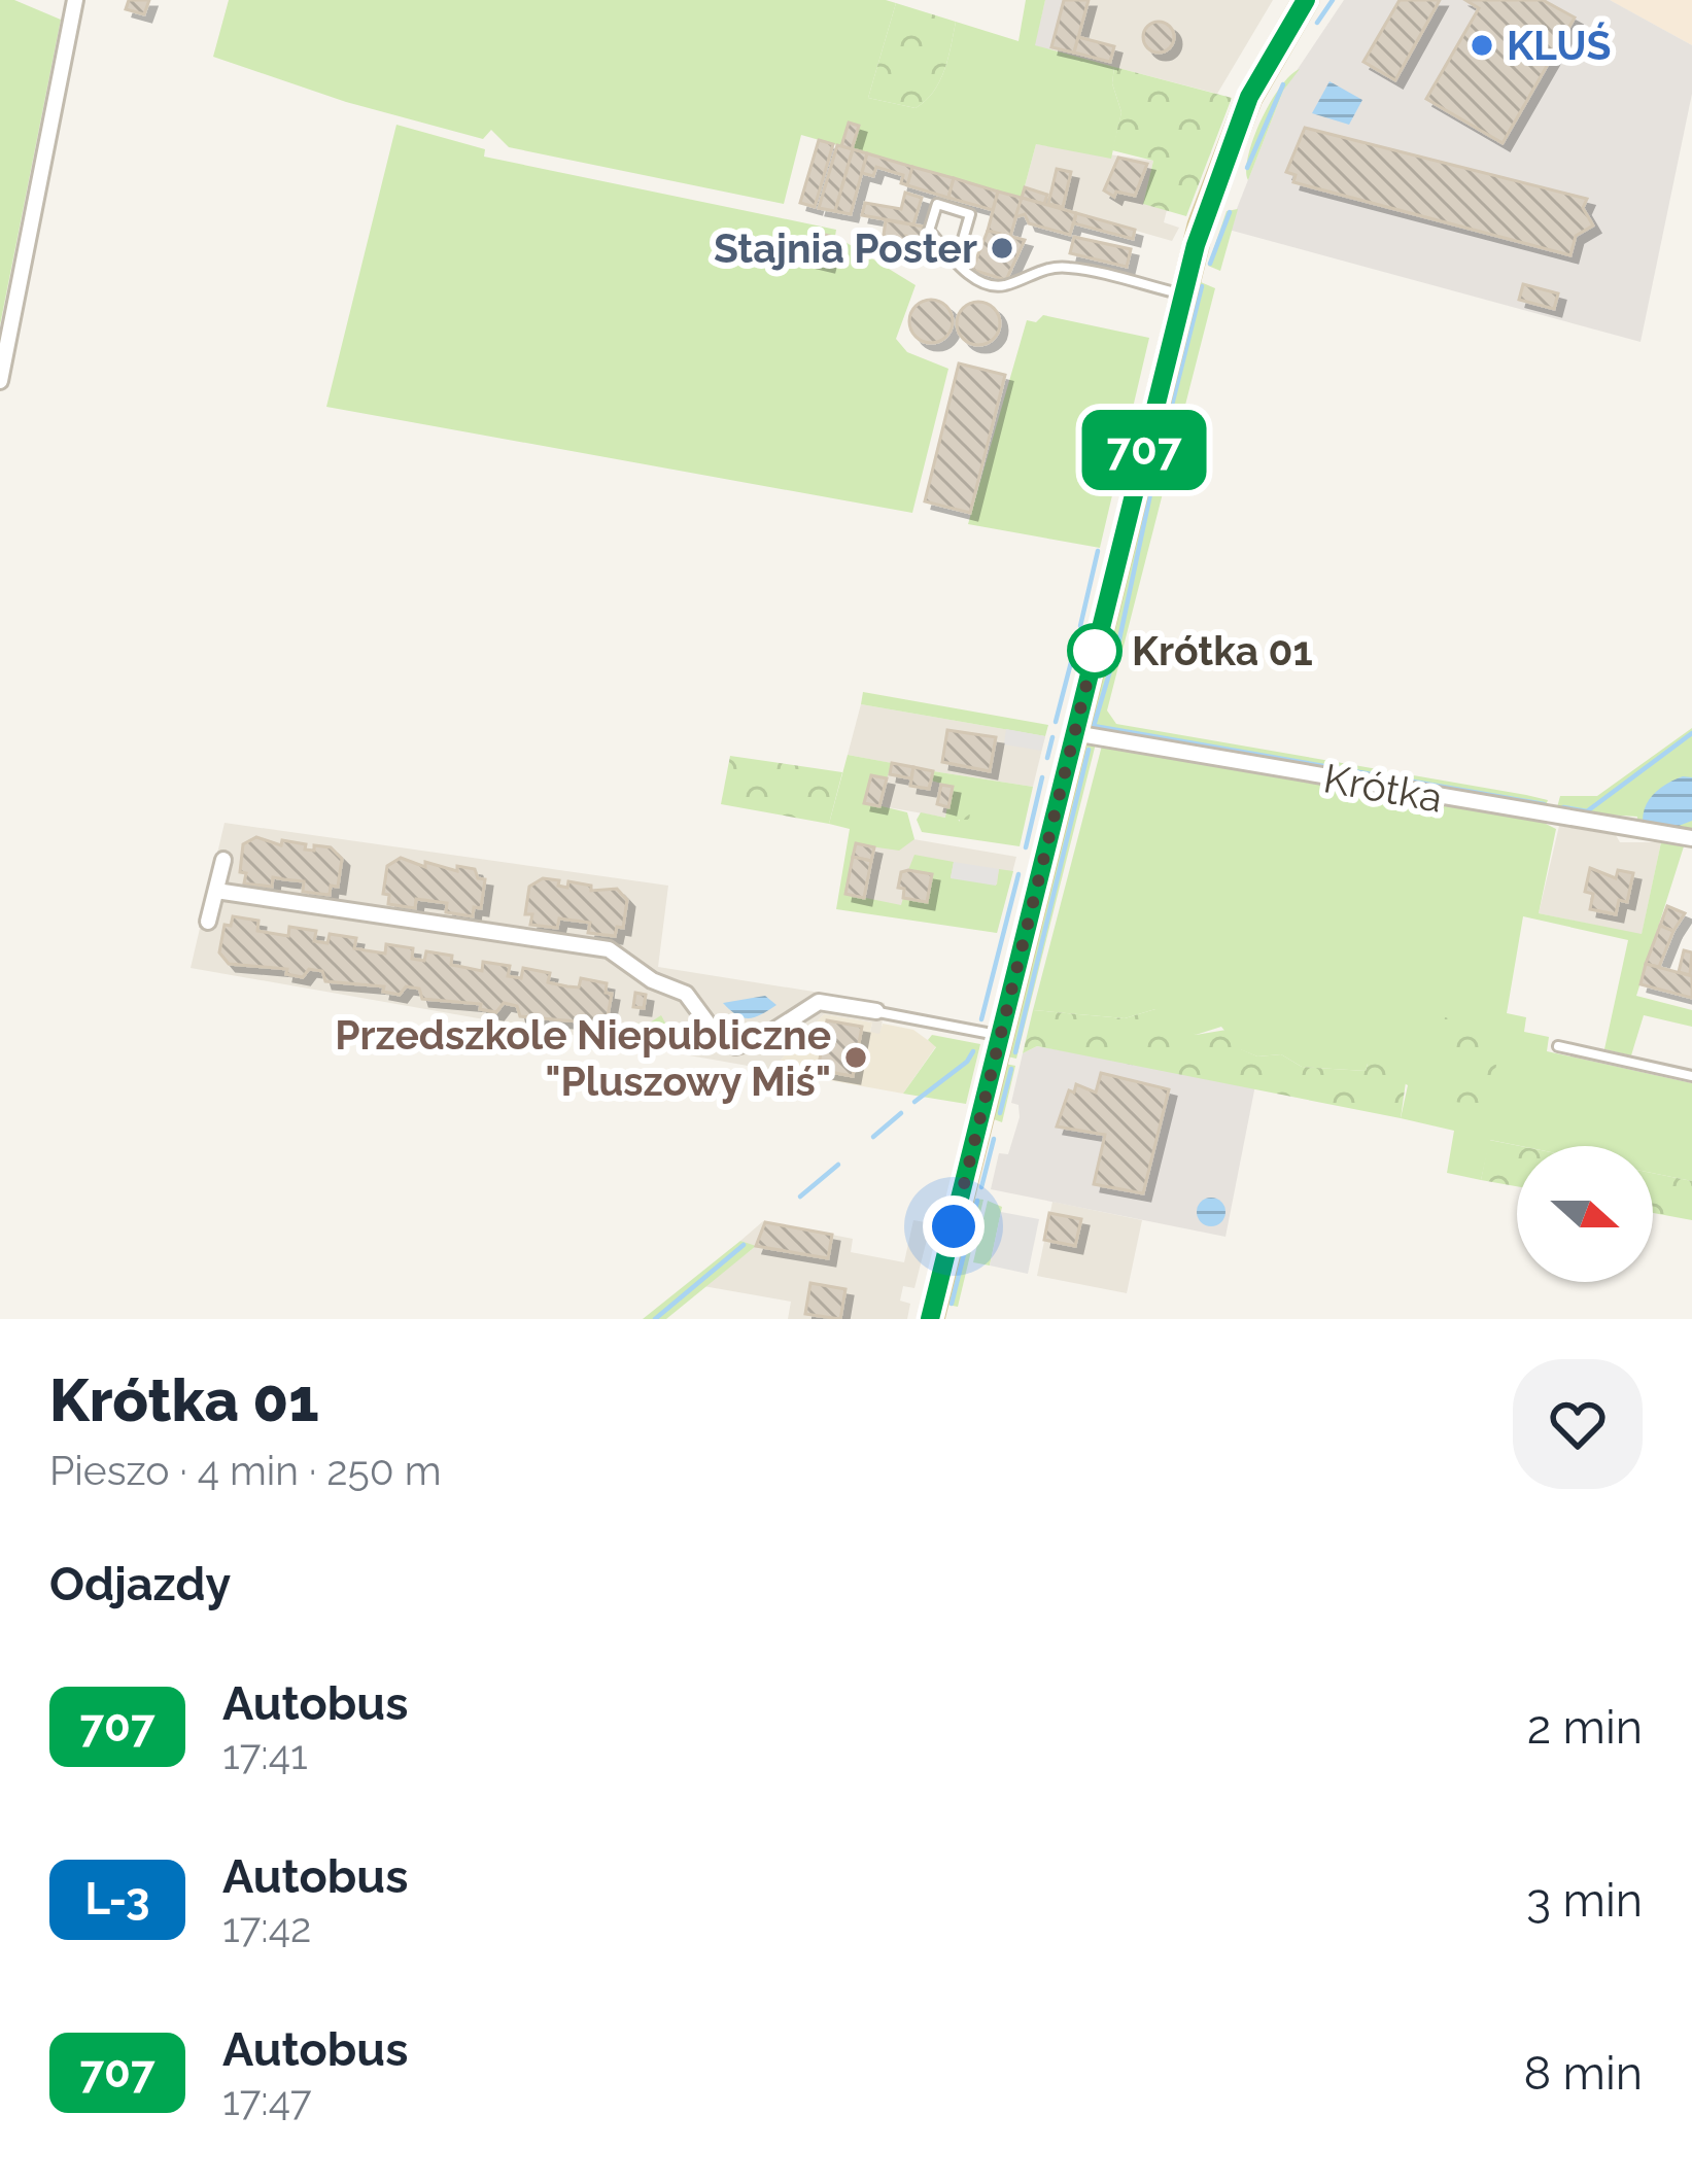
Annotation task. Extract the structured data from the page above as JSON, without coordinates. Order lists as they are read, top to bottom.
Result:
{
  "streets": {
    "street": ["Krótka"]
  },
  "places": [
    "KLUŚ",
    "Stajnia Poster",
    "Krótka 01",
    "Przedszkole Niepubliczne \"Pluszowy Miś\""
  ],
  "lines": ["bus line 707"],
  "north": "right",
  "page": {
    "on_map": "707",
    "heading": [
      ["Krótka 01", "Pieszo · 4 min · 250 m"],
      "Odjazdy"
    ],
    "list": [
      {
        "mark": "707",
        "name": "Autobus",
        "note": "17:41",
        "value": "2 min"
      },
      {
        "mark": "L-3",
        "name": "Autobus",
        "note": "17:42",
        "value": "3 min"
      },
      {
        "mark": "707",
        "name": "Autobus",
        "note": "17:47",
        "value": "8 min"
      }
    ]
  }
}
